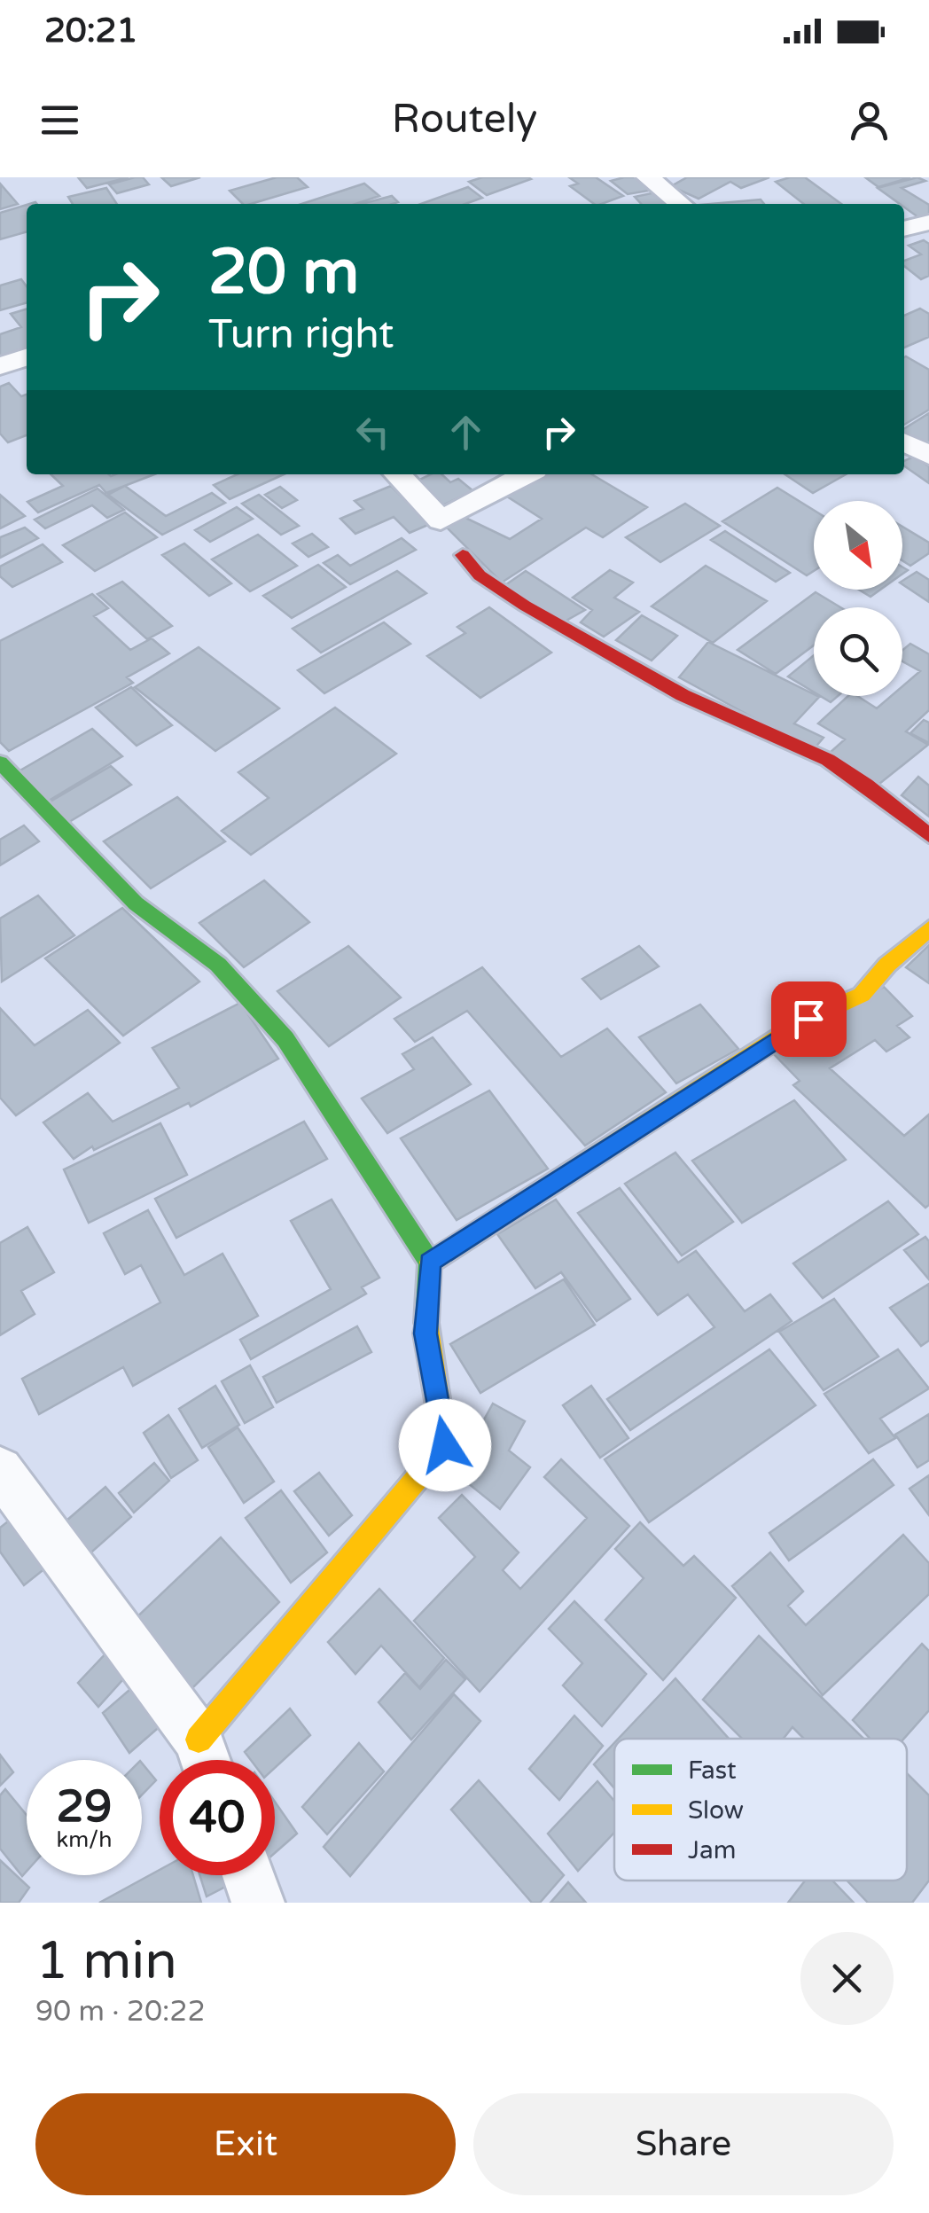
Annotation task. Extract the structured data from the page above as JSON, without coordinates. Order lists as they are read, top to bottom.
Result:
{
  "legend": ["Fast", "Slow", "Jam"],
  "north": "bottom right",
  "page": {
    "status": "20:21",
    "header": "Routely",
    "turn": ["20 m", "Turn right"],
    "speed": "29 km/h",
    "limit": "40",
    "heading": ["1 min", "90 m · 20:22"],
    "buttons": ["Exit", "Share"]
  }
}
